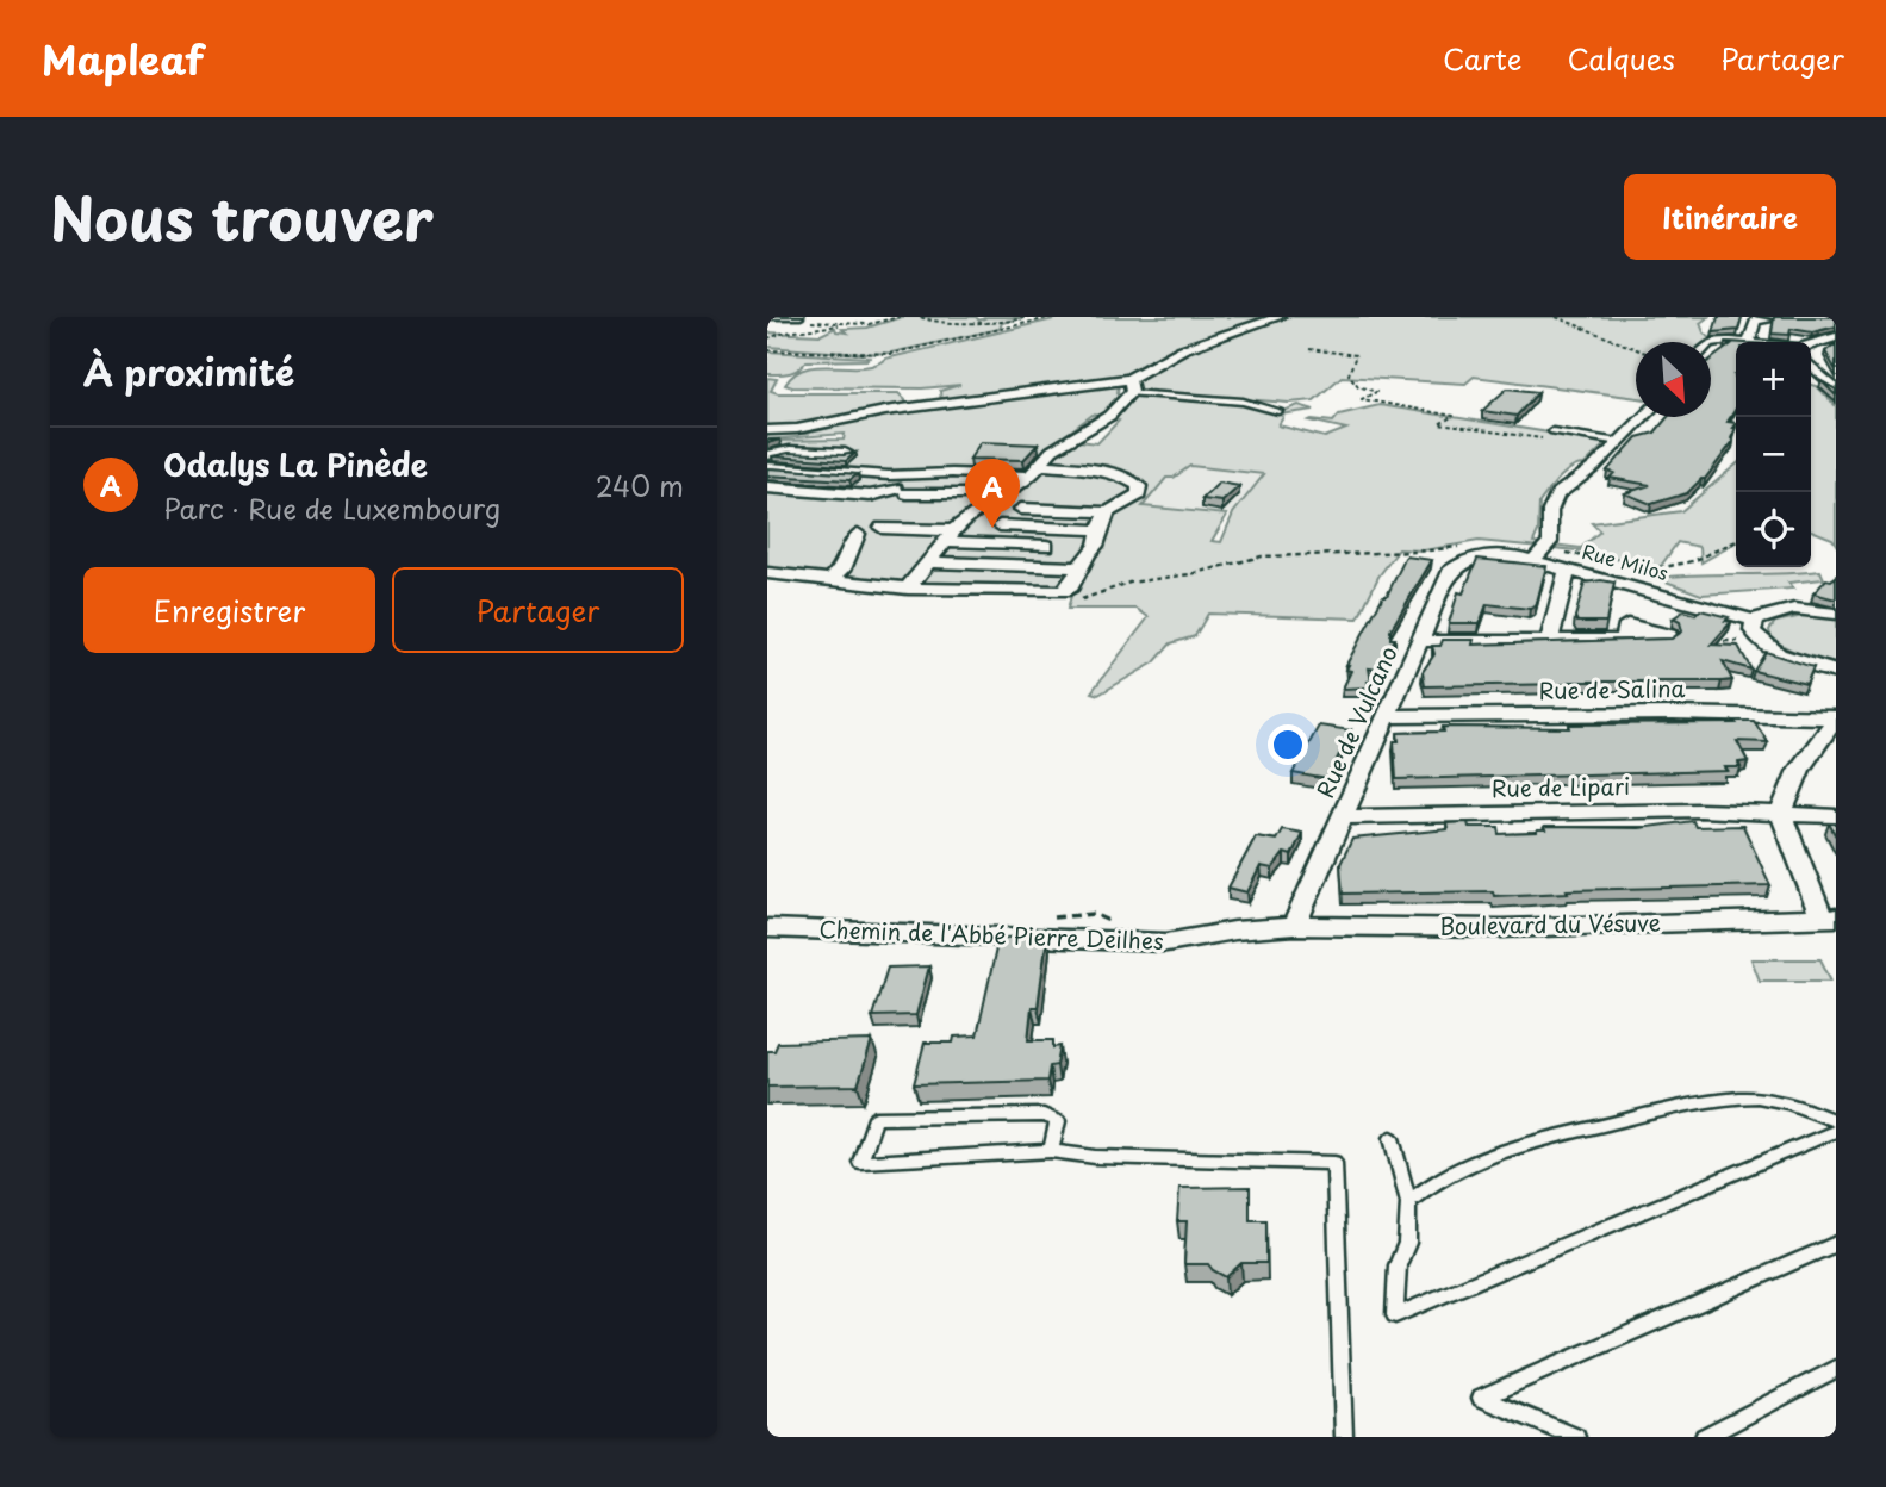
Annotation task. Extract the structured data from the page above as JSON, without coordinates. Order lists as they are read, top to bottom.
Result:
{
  "streets": {
    "street": [
      "Rue Milos",
      "Rue de Salina",
      "Rue de Vulcano",
      "Rue de Lipari",
      "Boulevard du Vésuve",
      "Chemin de l'Abbé Pierre Deilhes"
    ]
  },
  "crossings": [
    ["Rue Milos", "Rue de Vulcano"],
    ["Rue de Salina", "Rue de Vulcano"],
    ["Rue de Vulcano", "Rue de Lipari"],
    ["Rue de Vulcano", "Boulevard du Vésuve"],
    ["Boulevard du Vésuve", "Chemin de l'Abbé Pierre Deilhes"]
  ],
  "north": "bottom right",
  "page": {
    "header": "Mapleaf",
    "nav": ["Carte", "Calques", "Partager"],
    "title": "Nous trouver",
    "buttons": [
      "Itinéraire",
      ["Enregistrer", "Partager"]
    ],
    "heading": "À proximité",
    "map_buttons": ["+", "−"],
    "list": [
      {
        "mark": "A",
        "name": "Odalys La Pinède",
        "note": "Parc · Rue de Luxembourg",
        "value": "240 m"
      }
    ],
    "pins": "A"
  }
}
